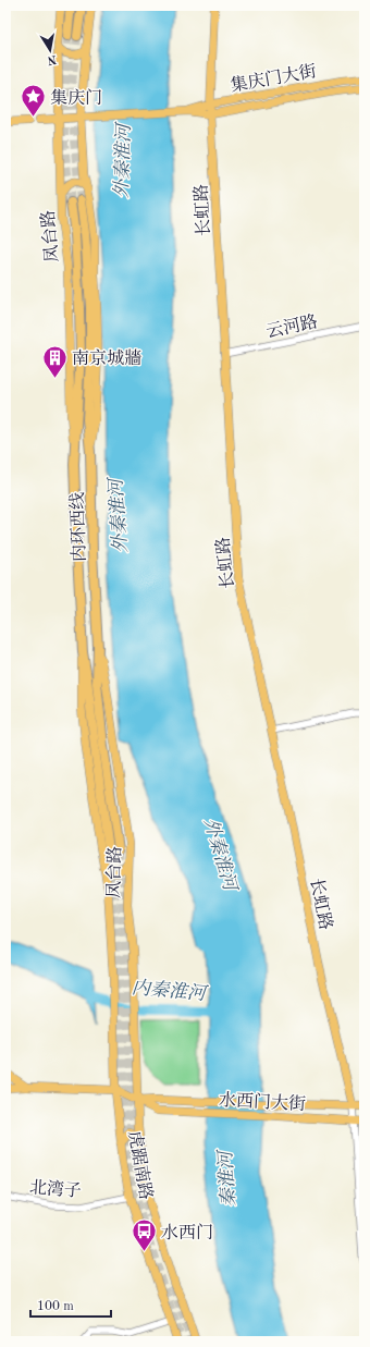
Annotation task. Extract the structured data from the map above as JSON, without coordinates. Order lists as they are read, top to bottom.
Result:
{
  "streets": {
    "highway": ["内环西线"],
    "main road": [
      "集庆门大街",
      "长虹路",
      "凤台路",
      "水西门大街",
      "虎踞南路"
    ],
    "street": ["云河路", "北湾子"]
  },
  "crossings": [
    ["集庆门大街", "长虹路"],
    ["集庆门大街", "凤台路"],
    ["长虹路", "云河路"],
    ["长虹路", "水西门大街"],
    ["凤台路", "内环西线"],
    ["凤台路", "水西门大街"],
    ["凤台路", "虎踞南路"],
    ["水西门大街", "虎踞南路"],
    ["虎踞南路", "北湾子"]
  ],
  "water": ["外秦淮河", "内秦淮河", "秦淮河"],
  "places": {
    "place": ["集庆门"],
    "building": ["南京城牆"],
    "bus stop": ["水西门"]
  },
  "scale_bar": "100 m",
  "north": "bottom"
}
